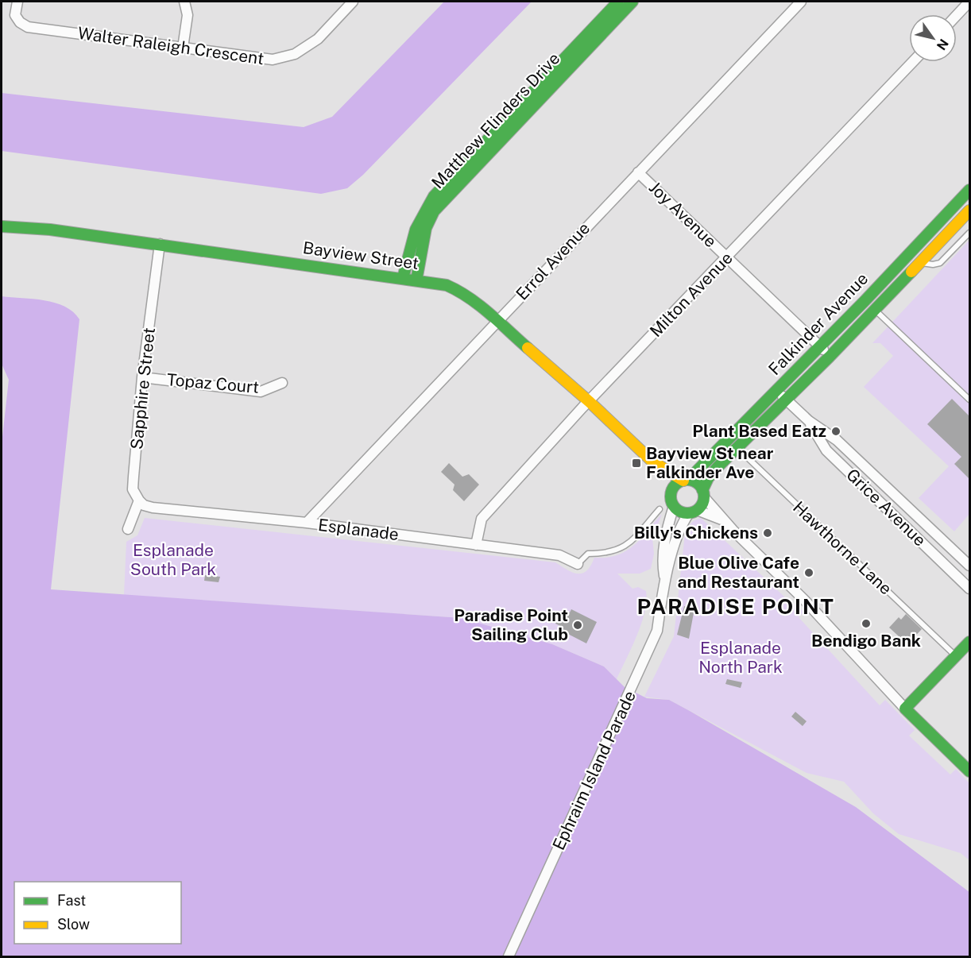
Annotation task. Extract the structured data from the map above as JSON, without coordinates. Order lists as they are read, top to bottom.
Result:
{
  "streets": {
    "street": [
      "Walter Raleigh Crescent",
      "Matthew Flinders Drive",
      "Joy Avenue",
      "Bayview Street",
      "Errol Avenue",
      "Milton Avenue",
      "Falkinder Avenue",
      "Topaz Court",
      "Sapphire Street",
      "Grice Avenue",
      "Esplanade",
      "Ephraim Island Parade"
    ],
    "lane": ["Hawthorne Lane"]
  },
  "crossings": [
    ["Matthew Flinders Drive", "Bayview Street"],
    ["Joy Avenue", "Errol Avenue"],
    ["Joy Avenue", "Milton Avenue"],
    ["Joy Avenue", "Falkinder Avenue"],
    ["Bayview Street", "Errol Avenue"],
    ["Bayview Street", "Milton Avenue"],
    ["Bayview Street", "Falkinder Avenue"],
    ["Bayview Street", "Sapphire Street"],
    ["Bayview Street", "Ephraim Island Parade"],
    ["Errol Avenue", "Esplanade"],
    ["Milton Avenue", "Esplanade"],
    ["Falkinder Avenue", "Grice Avenue"],
    ["Falkinder Avenue", "Hawthorne Lane"],
    ["Falkinder Avenue", "Ephraim Island Parade"],
    ["Topaz Court", "Sapphire Street"],
    ["Sapphire Street", "Esplanade"]
  ],
  "districts": ["PARADISE POINT"],
  "parks": ["Esplanade South Park", "Esplanade North Park"],
  "places": {
    "other": [
      "Plant Based Eatz",
      "Billy's Chickens",
      "Blue Olive Cafe and Restaurant",
      "Bendigo Bank",
      "Paradise Point Sailing Club"
    ],
    "transit": ["Bayview St near Falkinder Ave"]
  },
  "legend": ["Fast", "Slow"],
  "north": "bottom right"
}
